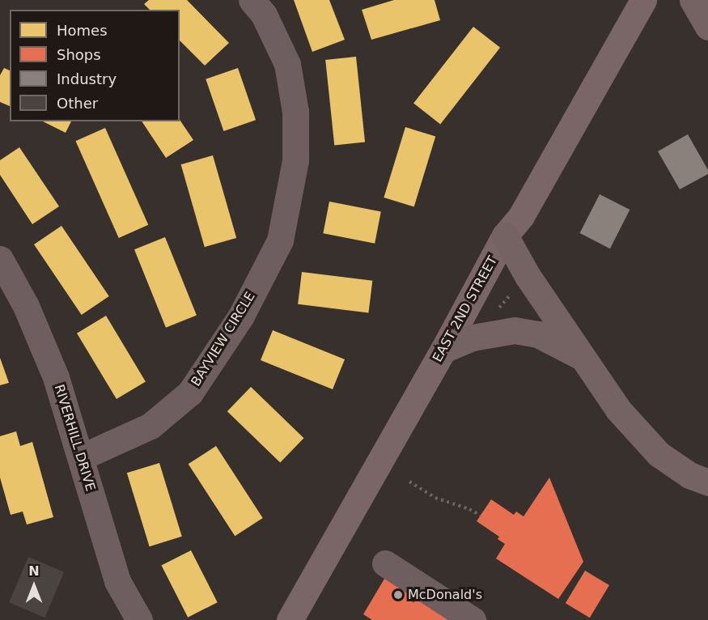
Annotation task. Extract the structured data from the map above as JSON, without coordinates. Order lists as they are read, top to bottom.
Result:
{
  "streets": {
    "main road": ["EAST 2ND STREET"],
    "street": ["BAYVIEW CIRCLE", "RIVERHILL DRIVE"]
  },
  "crossings": [
    ["BAYVIEW CIRCLE", "RIVERHILL DRIVE"]
  ],
  "places": ["McDonald's"],
  "legend": [
    "Homes",
    "Shops",
    "Industry",
    "Other"
  ],
  "north": "top"
}
